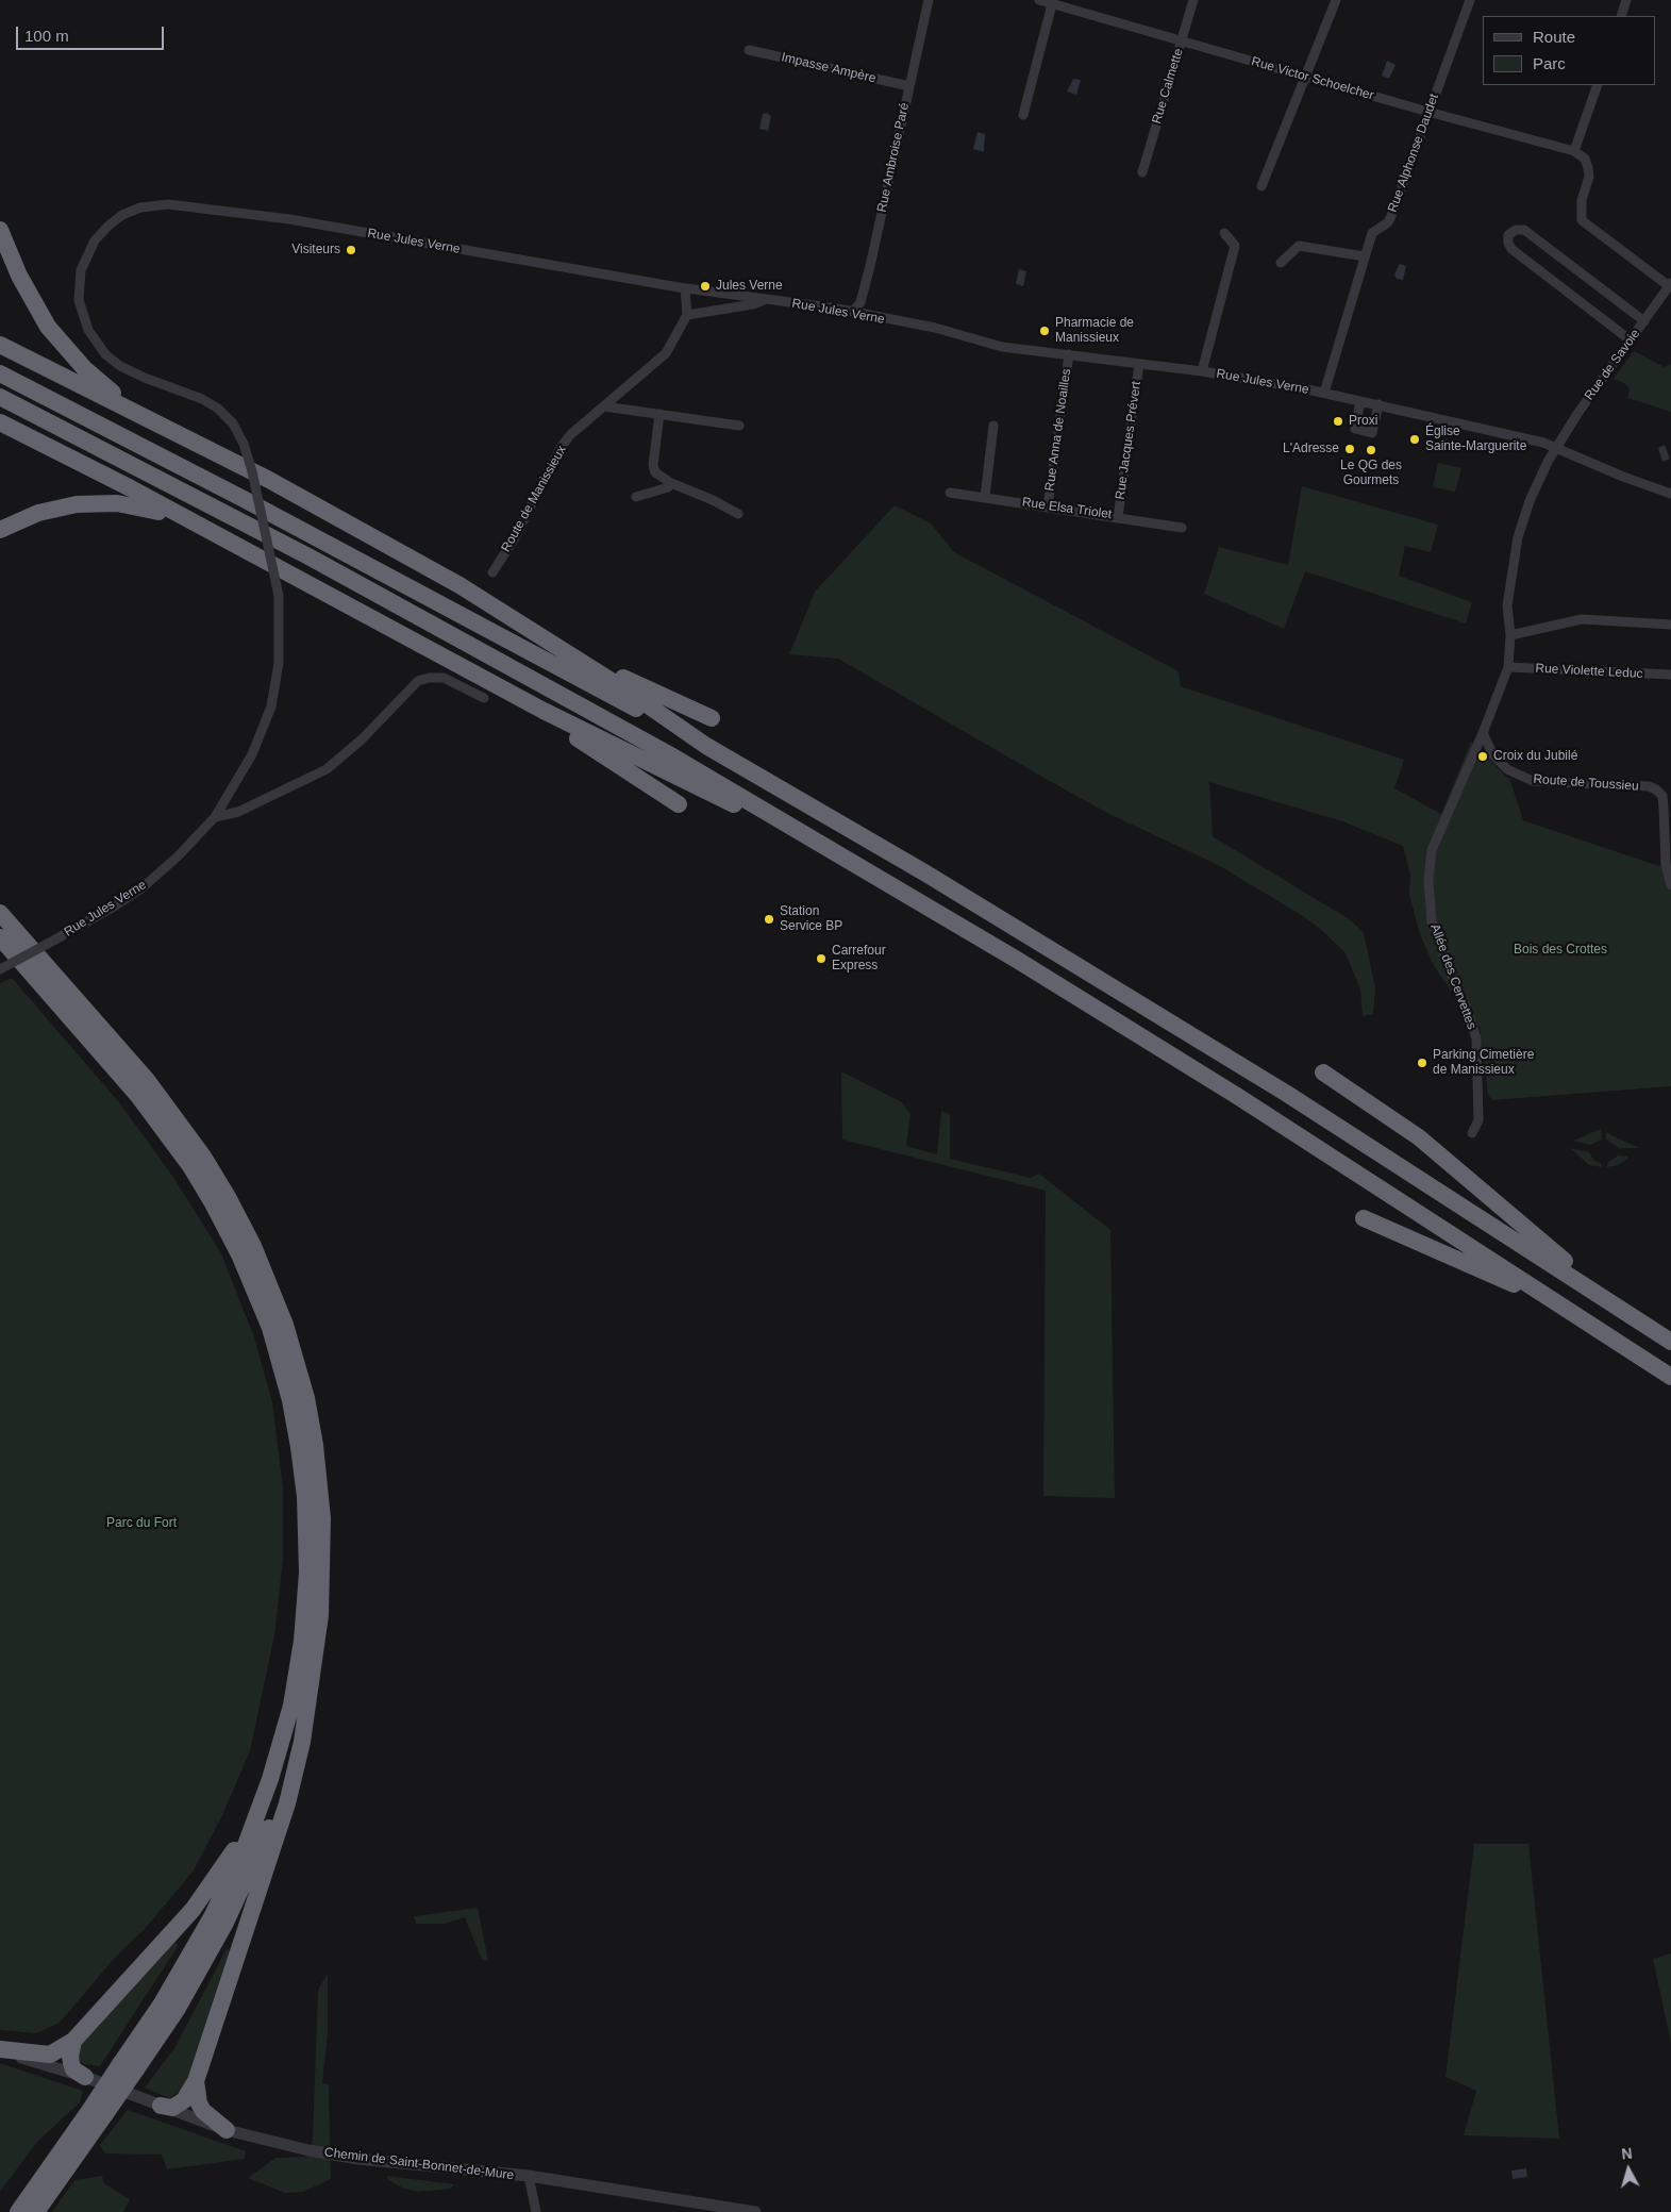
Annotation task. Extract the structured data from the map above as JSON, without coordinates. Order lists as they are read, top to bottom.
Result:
{
  "streets": {
    "street": [
      "Impasse Ampère",
      "Rue Victor Schoelcher",
      "Rue Calmette",
      "Rue Alphonse Daudet",
      "Rue Ambroise Paré",
      "Rue Jules Verne",
      "Rue de Savoie",
      "Rue Anna de Noailles",
      "Rue Jacques Prévert",
      "Route de Manissieux",
      "Rue Elsa Triolet",
      "Rue Violette Leduc",
      "Route de Toussieu",
      "Allée des Cervettes",
      "Chemin de Saint-Bonnet-de-Mure"
    ]
  },
  "crossings": [
    ["Impasse Ampère", "Rue Ambroise Paré"],
    ["Rue Victor Schoelcher", "Rue Calmette"],
    ["Rue Victor Schoelcher", "Rue Alphonse Daudet"],
    ["Rue Alphonse Daudet", "Rue Jules Verne"],
    ["Rue Ambroise Paré", "Rue Jules Verne"],
    ["Rue Jules Verne", "Rue de Savoie"],
    ["Rue Jules Verne", "Rue Anna de Noailles"],
    ["Rue Jules Verne", "Rue Jacques Prévert"],
    ["Rue Anna de Noailles", "Rue Elsa Triolet"],
    ["Rue Jacques Prévert", "Rue Elsa Triolet"],
    ["Route de Toussieu", "Allée des Cervettes"]
  ],
  "parks": ["Bois des Crottes", "Parc du Fort"],
  "places": [
    "Visiteurs",
    "Jules Verne",
    "Pharmacie de Manissieux",
    "Proxi",
    "Église Sainte-Marguerite",
    "L'Adresse",
    "Le QG des Gourmets",
    "Croix du Jubilé",
    "Station Service BP",
    "Carrefour Express",
    "Parking Cimetière de Manissieux"
  ],
  "legend": ["Route", "Parc"],
  "scale_bar": "100 m",
  "north": "top"
}
